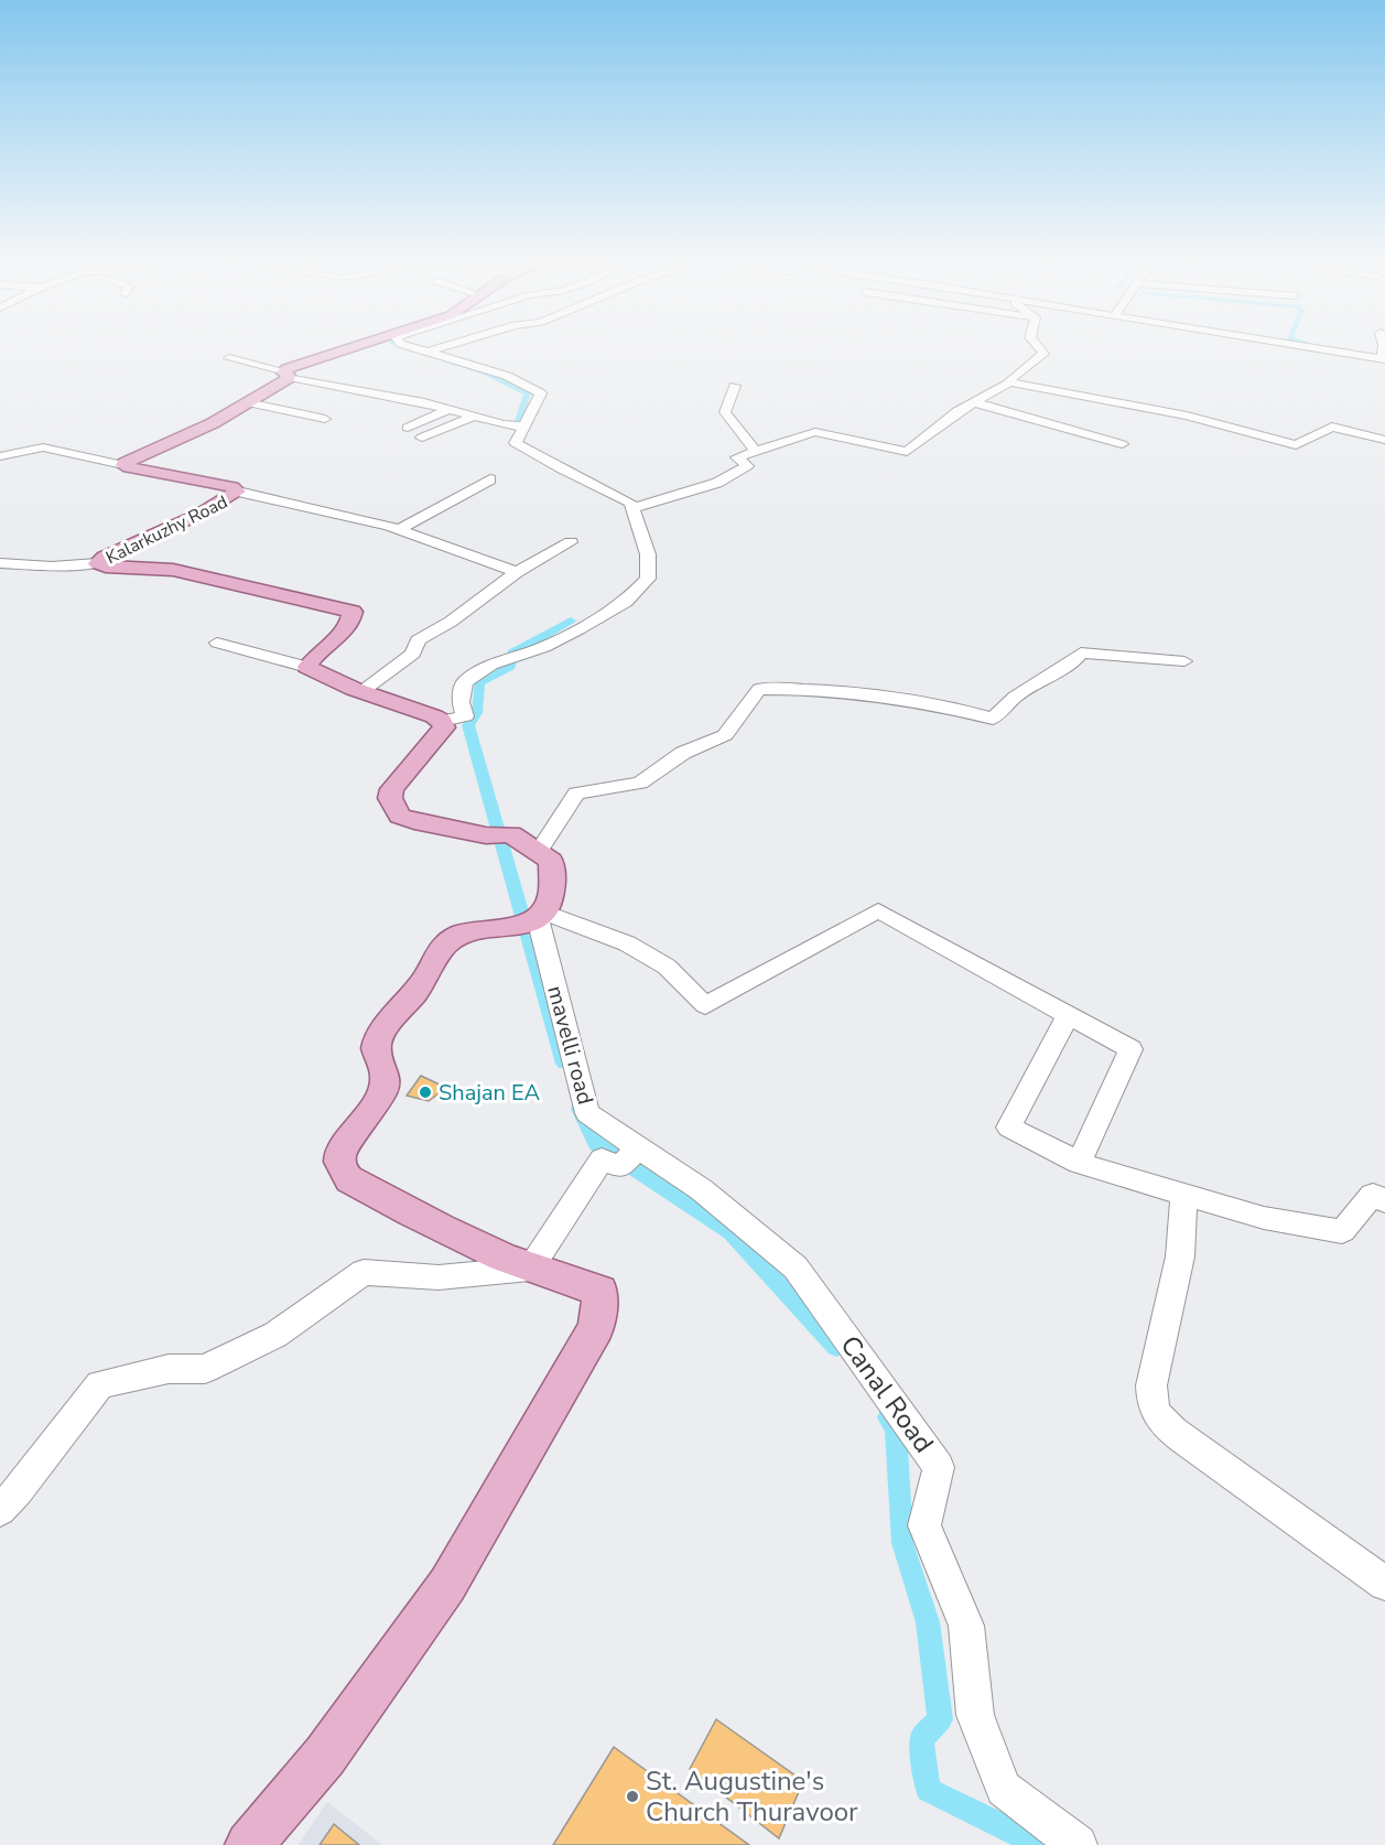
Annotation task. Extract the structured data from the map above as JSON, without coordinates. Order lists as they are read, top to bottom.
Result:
{
  "streets": {
    "main road": ["Kalarkuzhy Road"],
    "street": ["mavelli road", "Canal Road"]
  },
  "crossings": [
    ["mavelli road", "Canal Road"]
  ],
  "places": ["Shajan EA", "St. Augustine's Church Thuravoor"]
}
